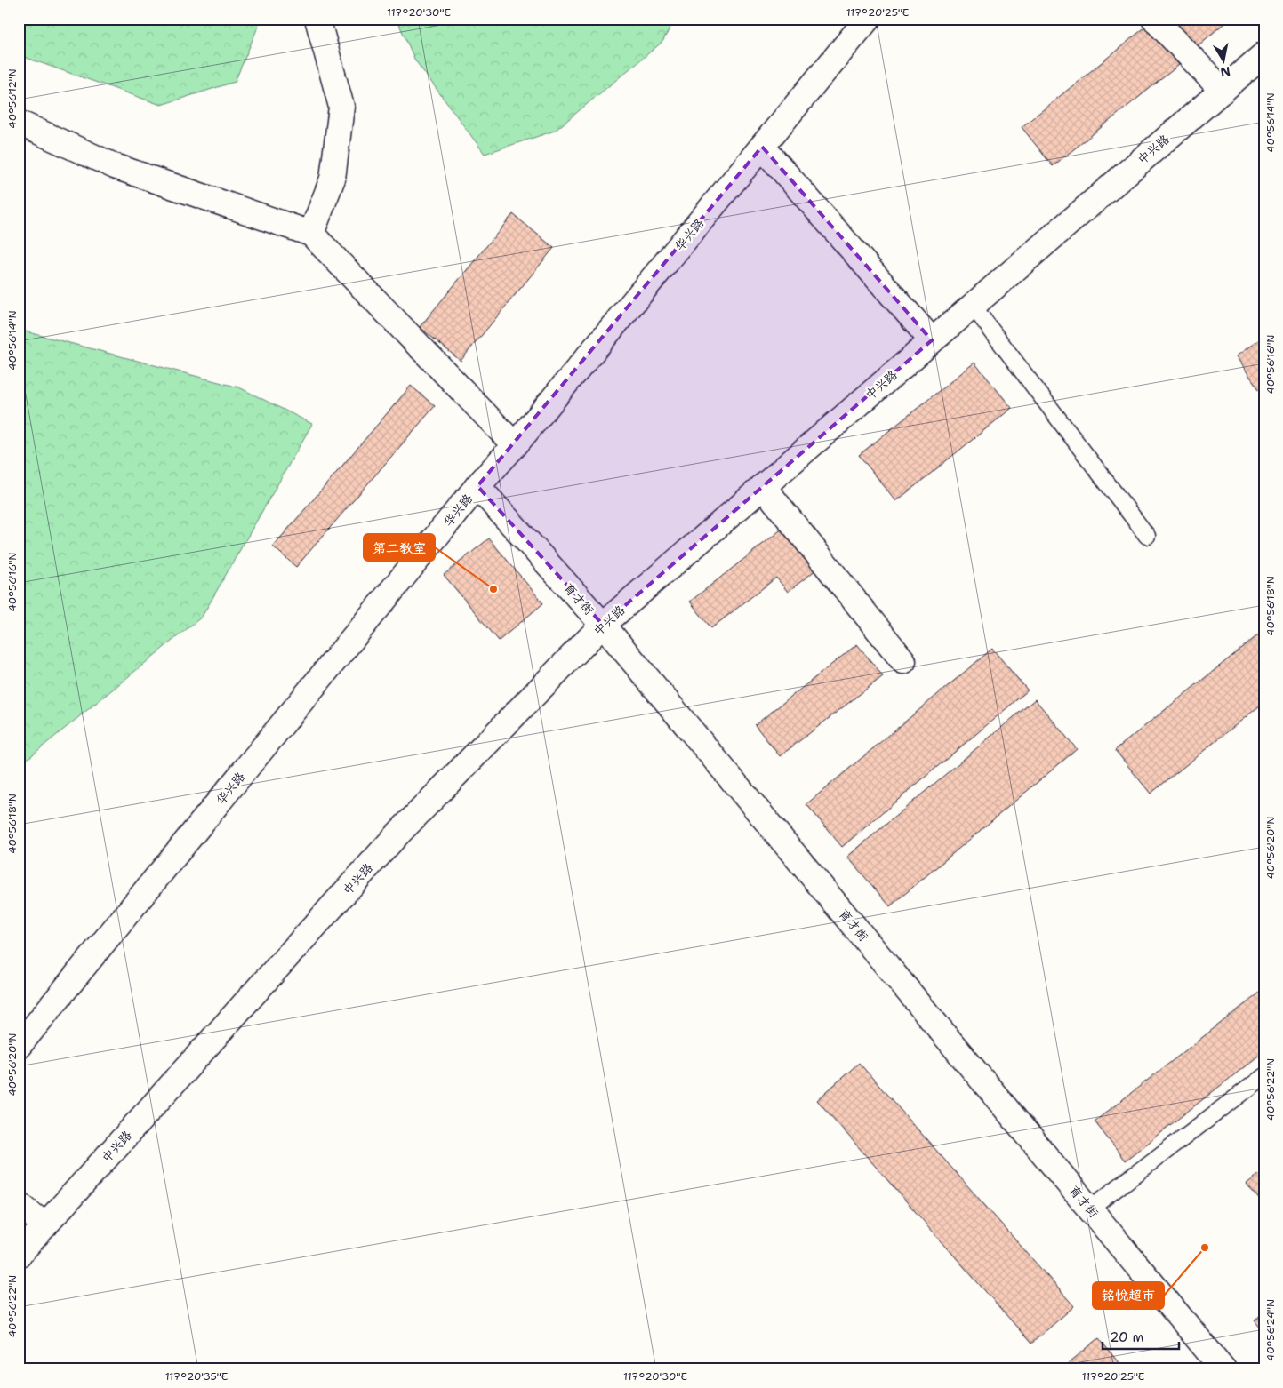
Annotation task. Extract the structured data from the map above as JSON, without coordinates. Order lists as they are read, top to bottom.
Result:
{
  "streets": {
    "street": ["中兴路", "华兴路", "育才街"]
  },
  "crossings": [
    ["中兴路", "育才街"],
    ["华兴路", "育才街"]
  ],
  "places": ["第二教室", "铭悦超市"],
  "scale_bar": "20 m",
  "north": "bottom",
  "coordinates": [
    "117°20'30\"E",
    "117°20'25\"E",
    "40°56'12\"N",
    "40°56'14\"N",
    "40°56'16\"N",
    "40°56'18\"N",
    "40°56'20\"N",
    "40°56'22\"N",
    "40°56'24\"N",
    "117°20'35\"E"
  ]
}
